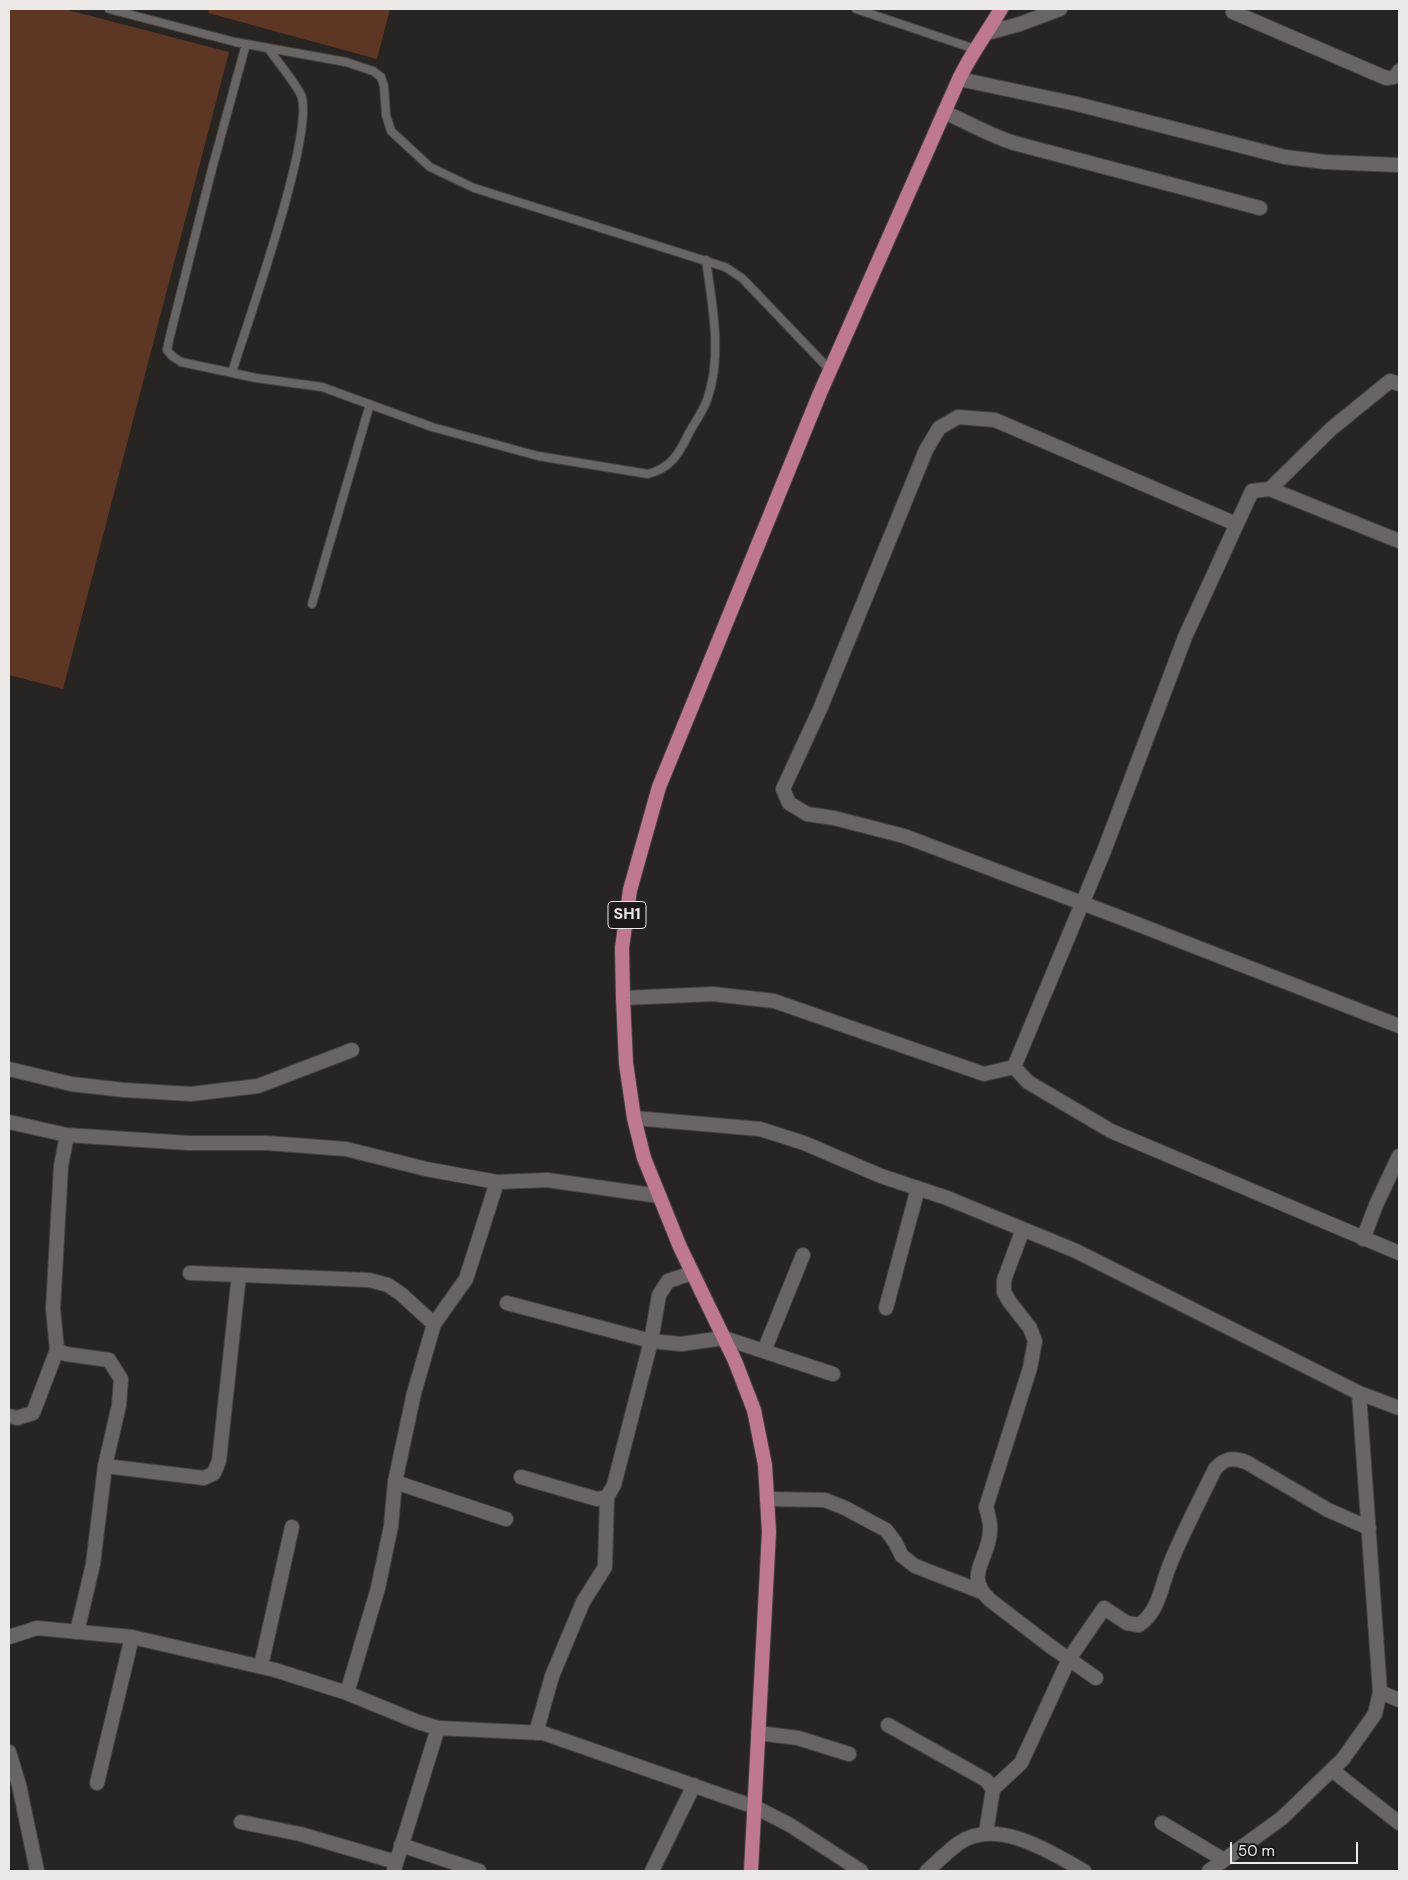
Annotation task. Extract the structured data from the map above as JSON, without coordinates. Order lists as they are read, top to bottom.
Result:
{
  "streets": {
    "main road": ["SH1"]
  },
  "scale_bar": "50 m"
}
